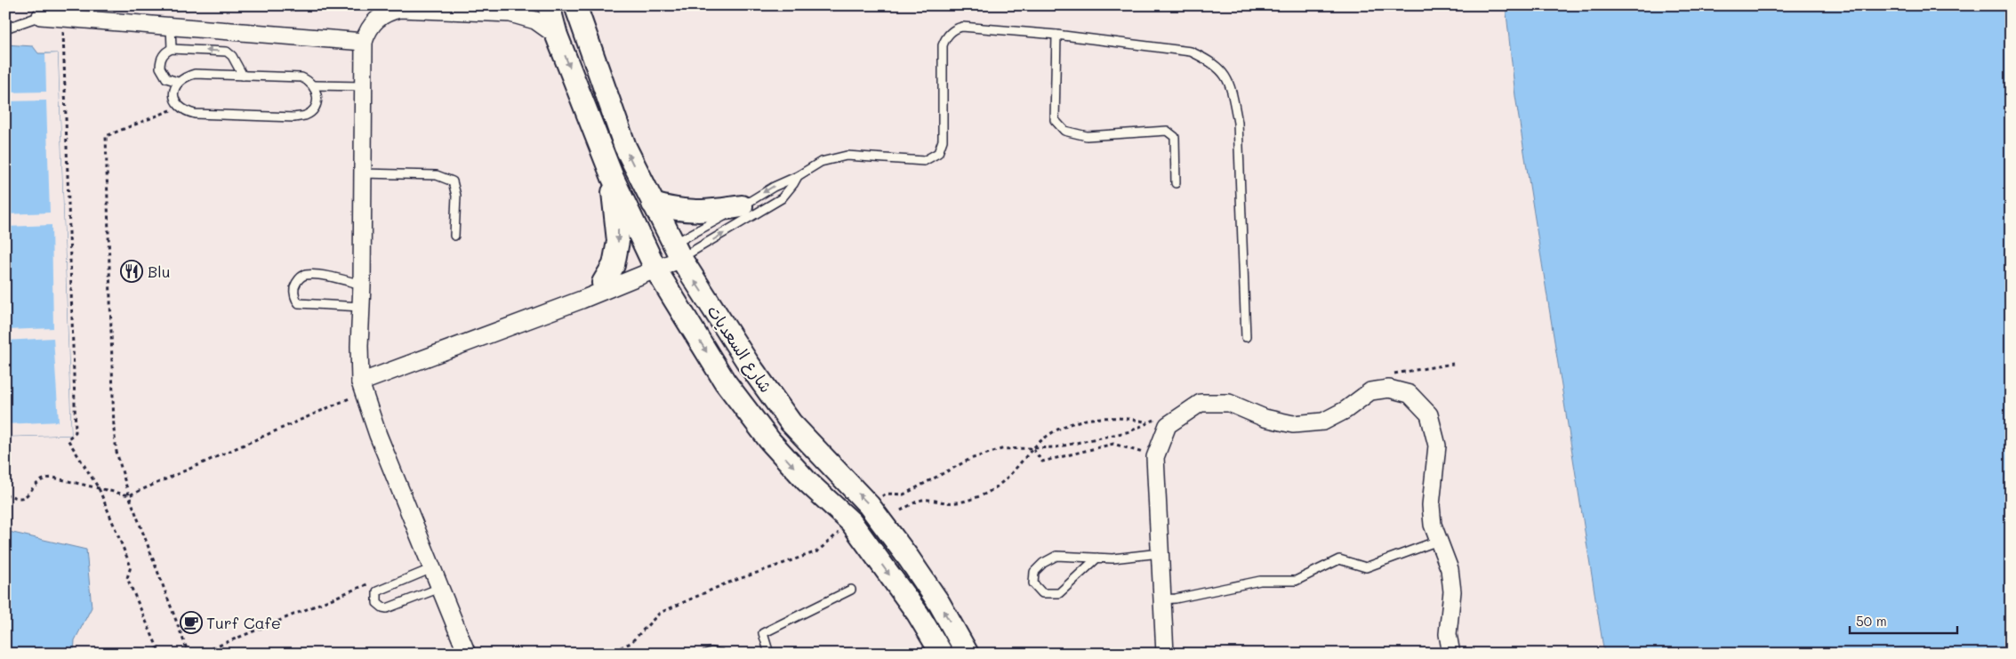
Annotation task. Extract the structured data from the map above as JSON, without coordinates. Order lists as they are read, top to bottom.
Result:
{
  "streets": {
    "street": ["شارع السعديات"]
  },
  "places": {
    "restaurant": ["Blu"],
    "cafe": ["Turf Cafe"]
  },
  "scale_bar": "50 m"
}
